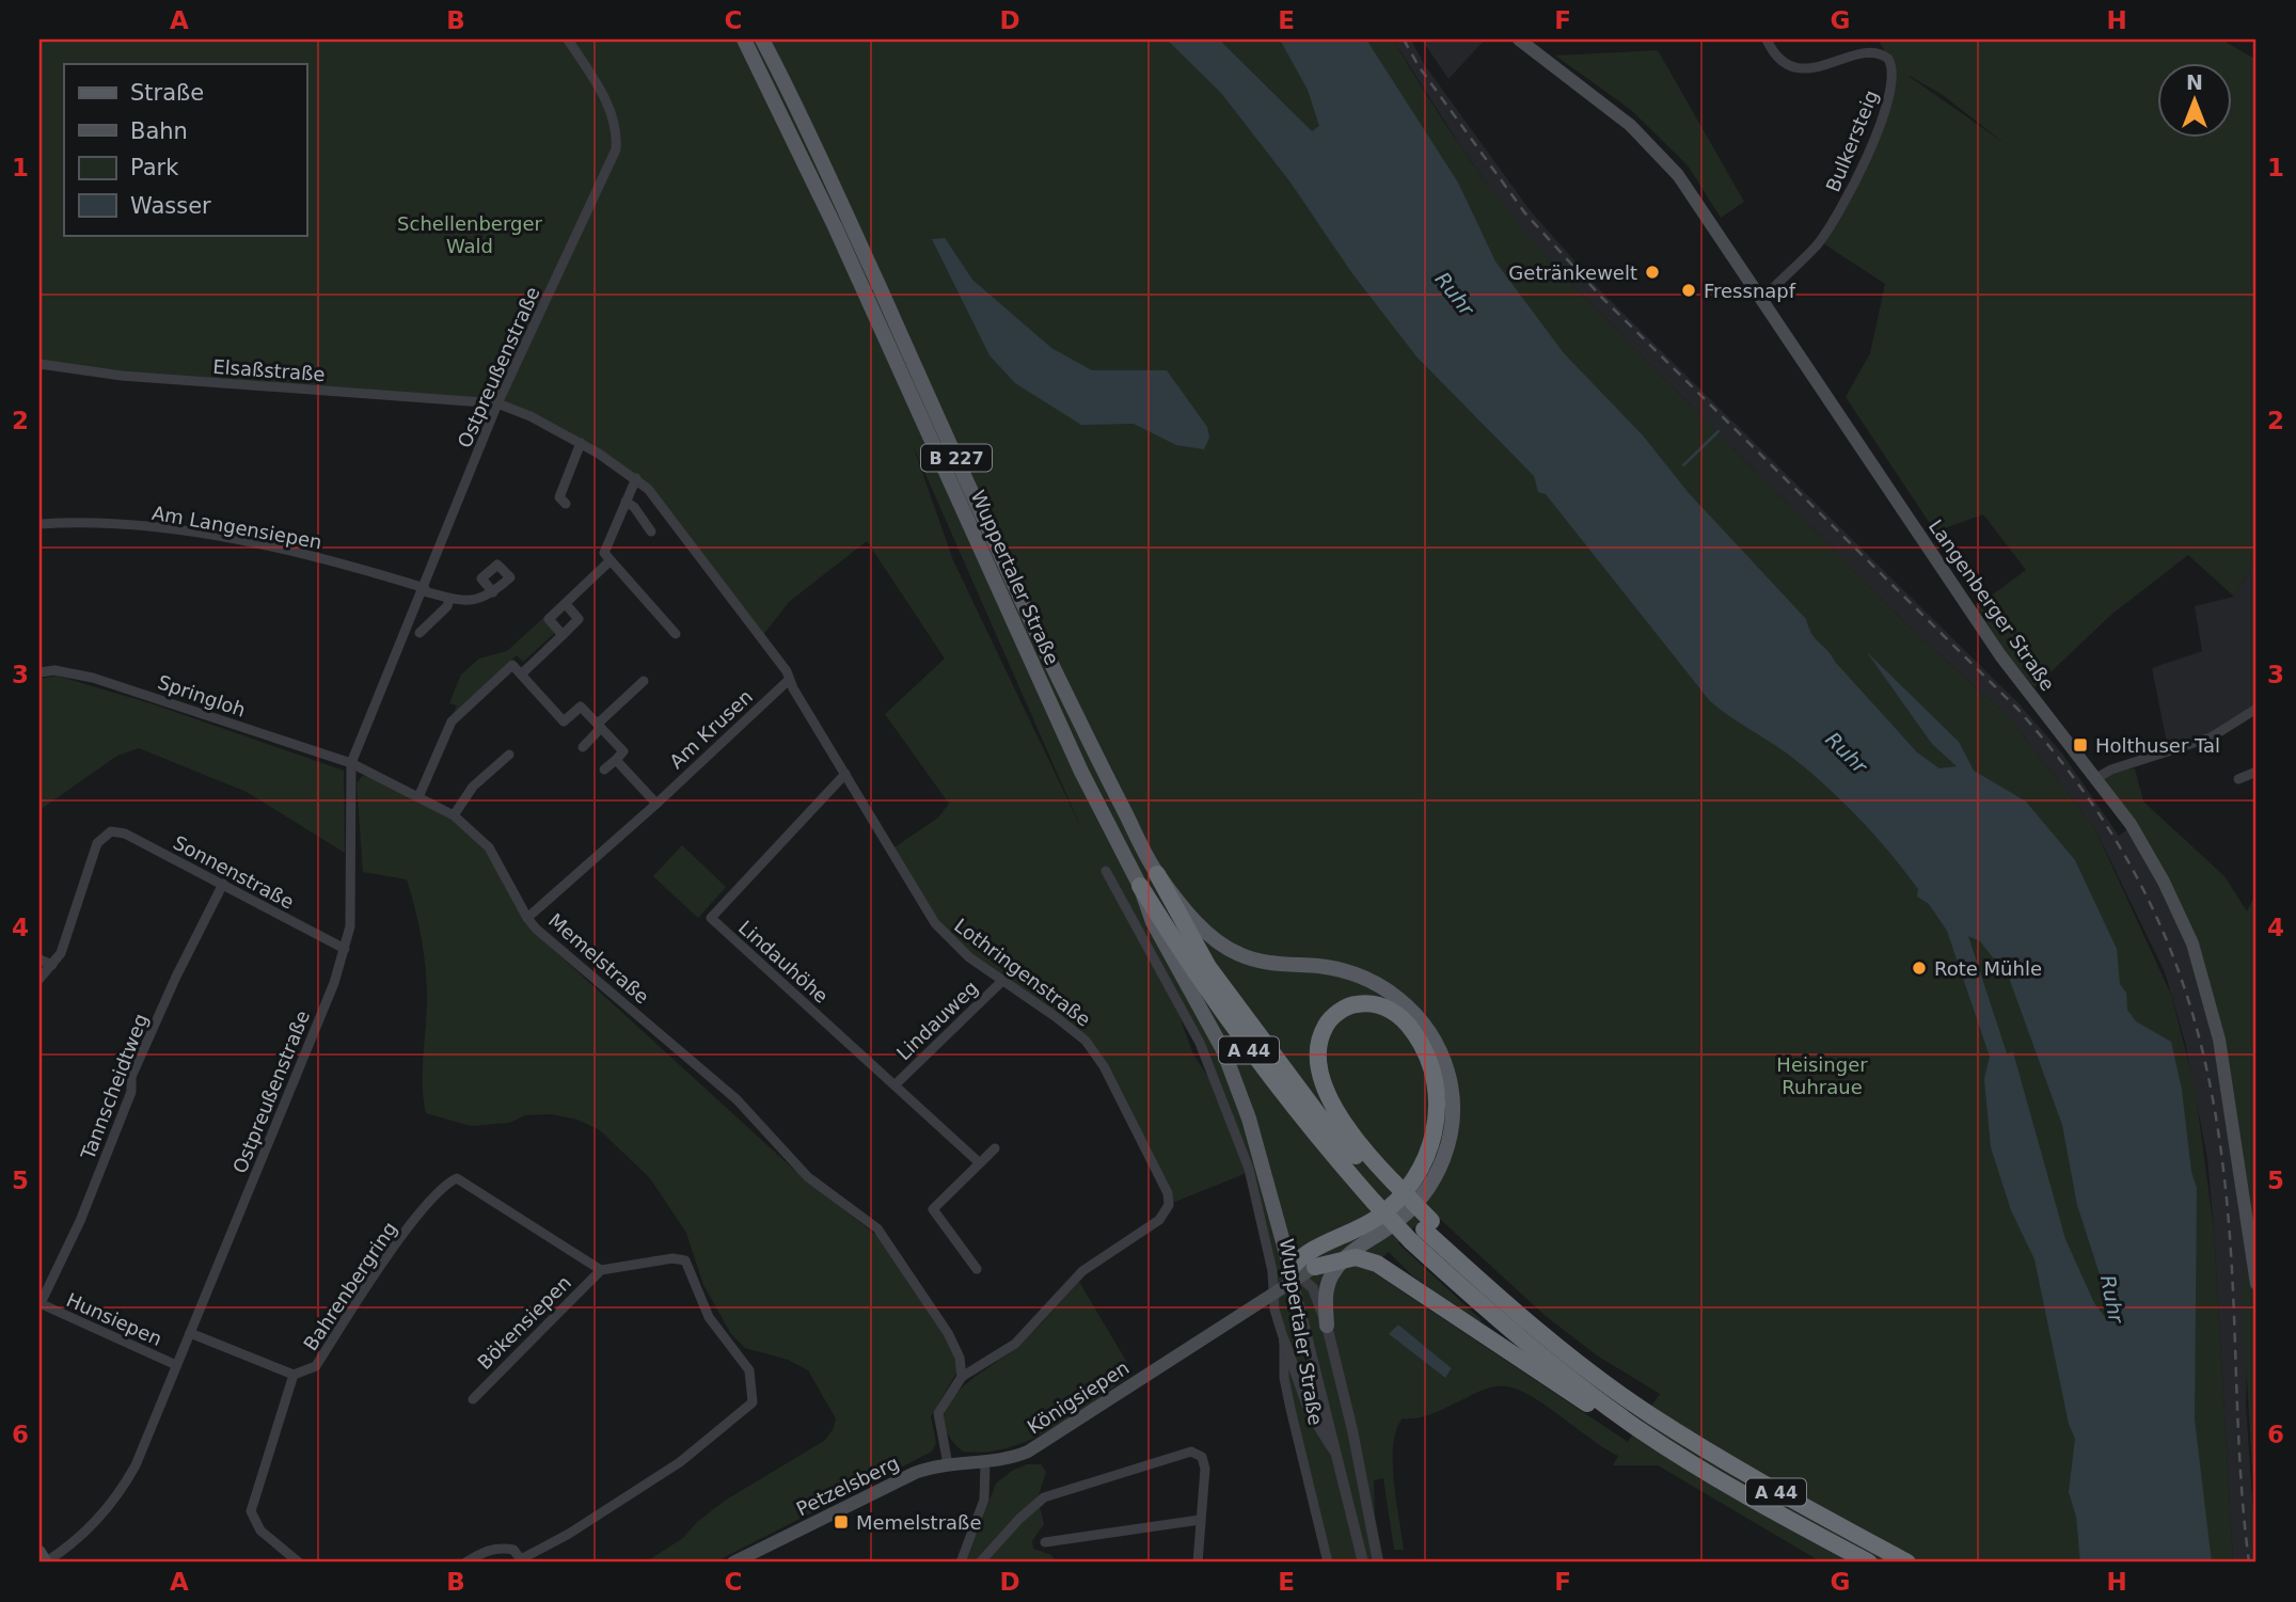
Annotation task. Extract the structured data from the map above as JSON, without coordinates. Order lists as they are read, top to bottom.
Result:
{
  "streets": {
    "highway": ["A 44"],
    "main road": [
      "B 227",
      "Wuppertaler Straße",
      "Langenberger Straße",
      "Königsiepen",
      "Petzelsberg"
    ],
    "street": [
      "Bulkersteig",
      "Ostpreußenstraße",
      "Elsaßstraße",
      "Am Langensiepen",
      "Springloh",
      "Am Krusen",
      "Sonnenstraße",
      "Memelstraße",
      "Lindauhöhe",
      "Lothringenstraße",
      "Lindauweg",
      "Tannscheidtweg",
      "Bahrenbergring",
      "Hunsiepen",
      "Bökensiepen"
    ]
  },
  "crossings": [
    ["Bulkersteig", "Langenberger Straße"],
    ["Ostpreußenstraße", "Elsaßstraße"],
    ["Ostpreußenstraße", "Am Langensiepen"],
    ["Ostpreußenstraße", "Springloh"],
    ["Ostpreußenstraße", "Sonnenstraße"],
    ["Ostpreußenstraße", "Memelstraße"],
    ["Ostpreußenstraße", "Lothringenstraße"],
    ["Ostpreußenstraße", "Hunsiepen"],
    ["Elsaßstraße", "Lothringenstraße"],
    ["Wuppertaler Straße", "A 44"],
    ["Wuppertaler Straße", "Königsiepen"],
    ["Springloh", "Memelstraße"],
    ["Am Krusen", "Memelstraße"],
    ["Am Krusen", "Lothringenstraße"],
    ["Sonnenstraße", "Tannscheidtweg"],
    ["Memelstraße", "Lothringenstraße"],
    ["Lindauhöhe", "Lothringenstraße"],
    ["Lindauhöhe", "Lindauweg"],
    ["Lothringenstraße", "Lindauweg"],
    ["Tannscheidtweg", "Hunsiepen"],
    ["Bahrenbergring", "Bökensiepen"],
    ["Königsiepen", "Petzelsberg"]
  ],
  "water": ["Ruhr"],
  "parks": ["Schellenberger Wald", "Heisinger Ruhraue"],
  "places": {
    "other": ["Getränkewelt", "Fressnapf", "Rote Mühle"],
    "transit": ["Holthuser Tal", "Memelstraße"]
  },
  "legend": [
    "Straße",
    "Bahn",
    "Park",
    "Wasser"
  ],
  "north": "top",
  "grid": {
    "columns": [
      "A",
      "B",
      "C",
      "D",
      "E",
      "F",
      "G",
      "H"
    ],
    "rows": [
      "1",
      "2",
      "3",
      "4",
      "5",
      "6"
    ]
  }
}
